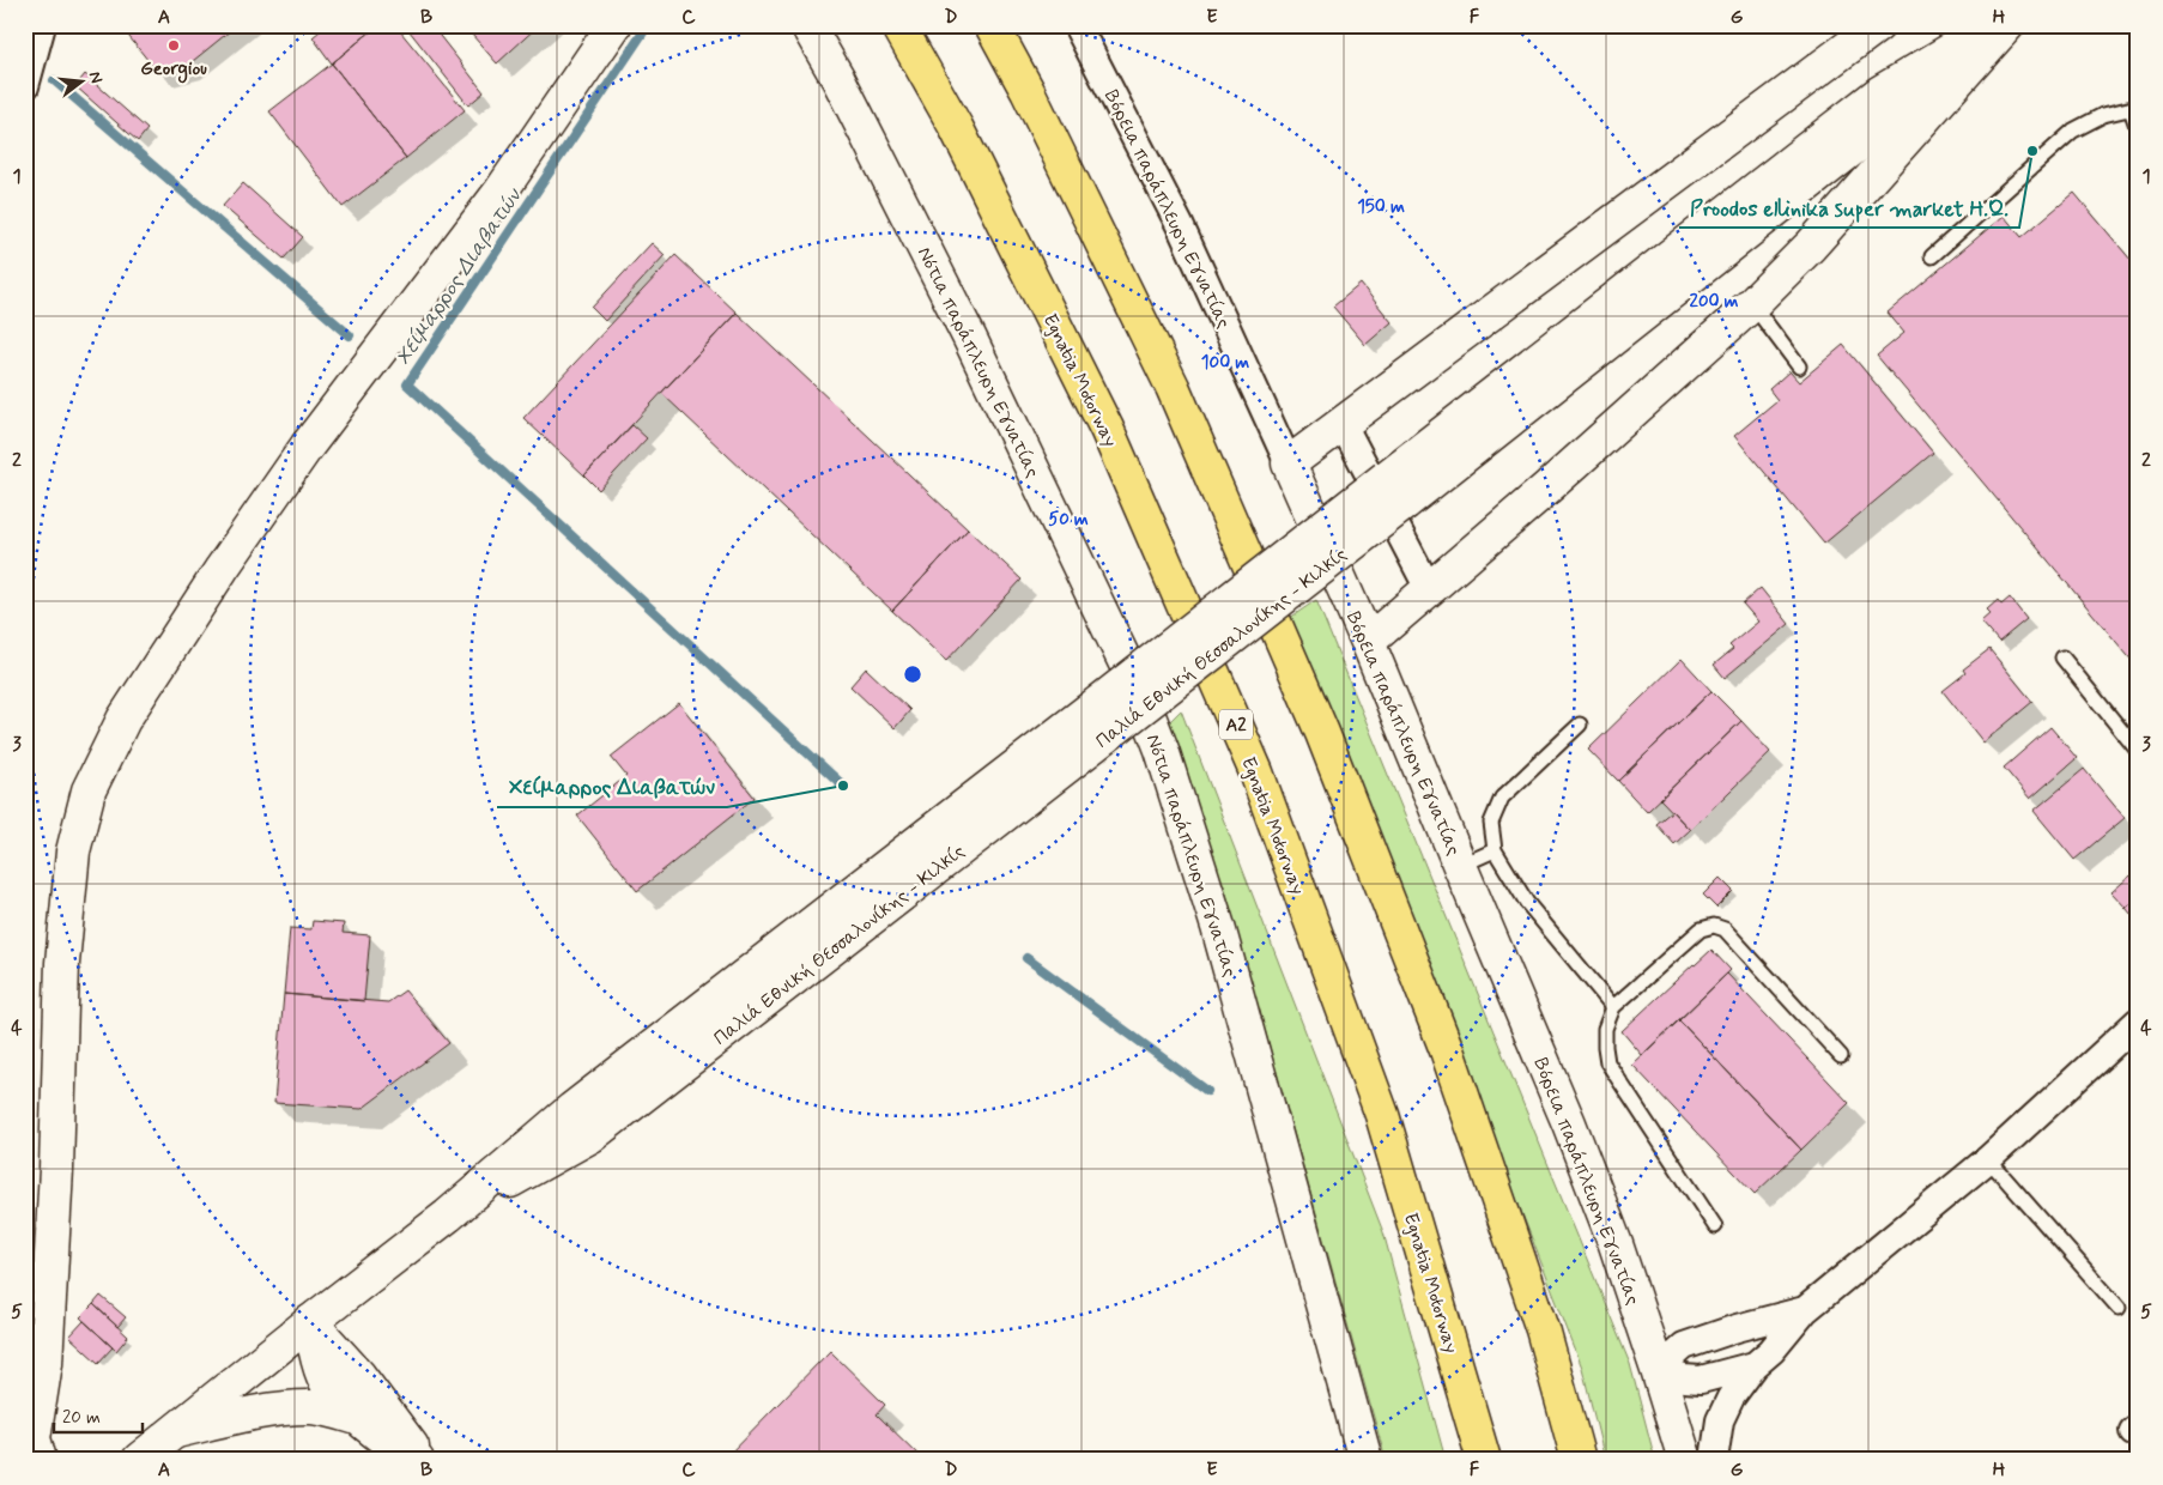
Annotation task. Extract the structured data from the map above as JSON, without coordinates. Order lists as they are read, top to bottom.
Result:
{
  "streets": {
    "highway": ["Egnatia Motorway", "Α2"],
    "street": ["Βόρεια παράπλευρη Εγνατίας", "Νότια παράπλευρη Εγνατίας", "Παλιά Εθνική Θεσσαλονίκης - Κιλκίς"]
  },
  "water": ["Χείμαρρος Διαβατών"],
  "places": ["Georgiou", "Proodos ellinika super market H.Q.", "Χείμαρρος Διαβατών"],
  "scale_bar": "20 m",
  "north": "right",
  "grid": {
    "columns": [
      "A",
      "B",
      "C",
      "D",
      "E",
      "F",
      "G",
      "H"
    ],
    "rows": [
      "1",
      "2",
      "3",
      "4",
      "5"
    ]
  },
  "rings": [
    "150 m",
    "200 m",
    "100 m",
    "50 m"
  ]
}
